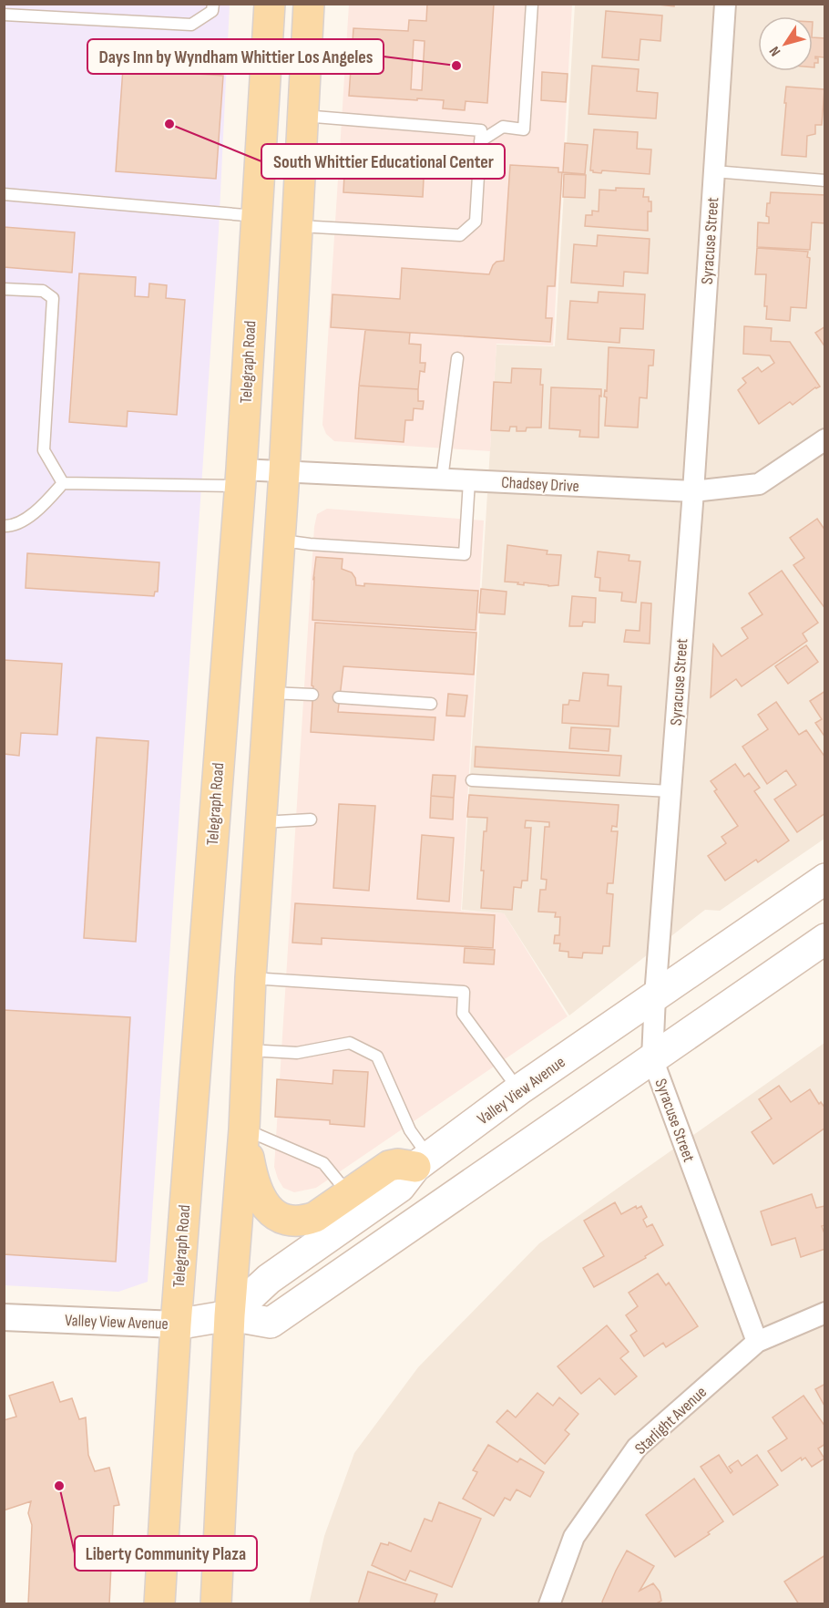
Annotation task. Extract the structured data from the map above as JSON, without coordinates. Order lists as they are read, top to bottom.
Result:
{
  "streets": {
    "main road": ["Telegraph Road", "Valley View Avenue"],
    "street": ["Syracuse Street", "Chadsey Drive", "Starlight Avenue"]
  },
  "crossings": [
    ["Syracuse Street", "Chadsey Drive"],
    ["Syracuse Street", "Valley View Avenue"],
    ["Syracuse Street", "Starlight Avenue"],
    ["Telegraph Road", "Chadsey Drive"],
    ["Telegraph Road", "Valley View Avenue"]
  ],
  "places": ["Days Inn by Wyndham Whittier Los Angeles", "South Whittier Educational Center", "Liberty Community Plaza"],
  "north": "bottom left"
}
